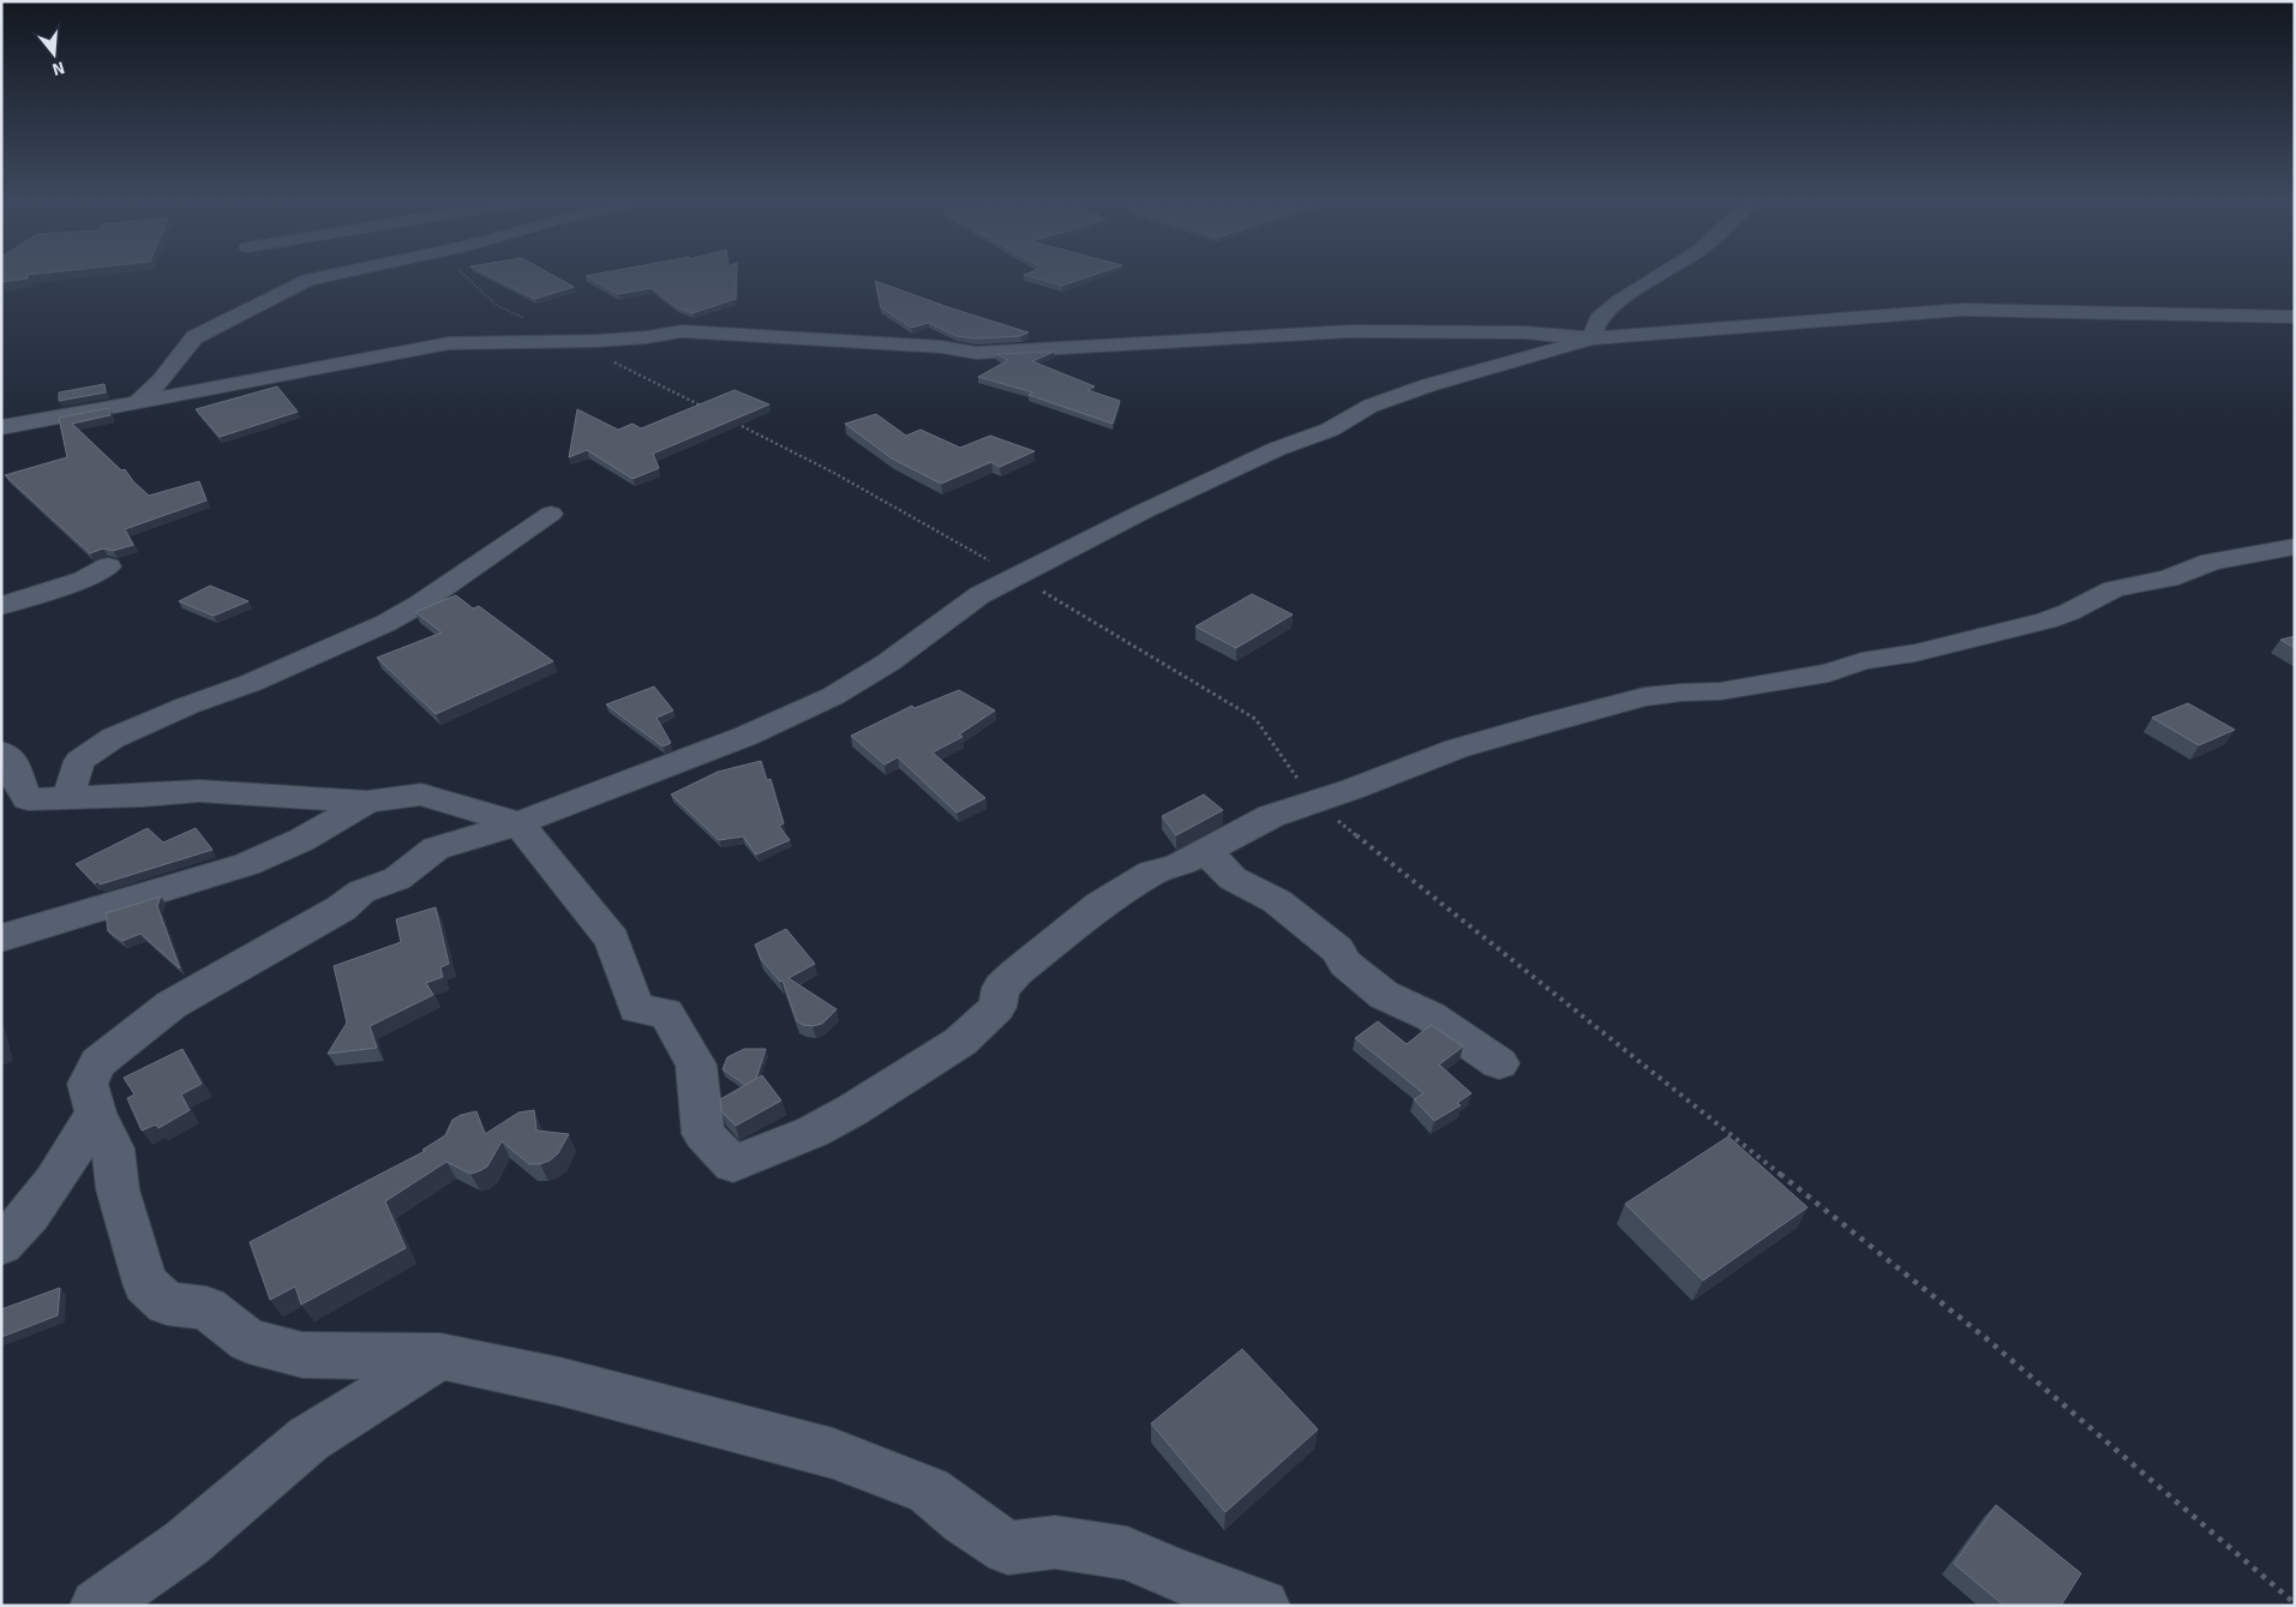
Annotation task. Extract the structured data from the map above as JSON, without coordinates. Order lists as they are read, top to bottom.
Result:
{
  "north": "bottom"
}
